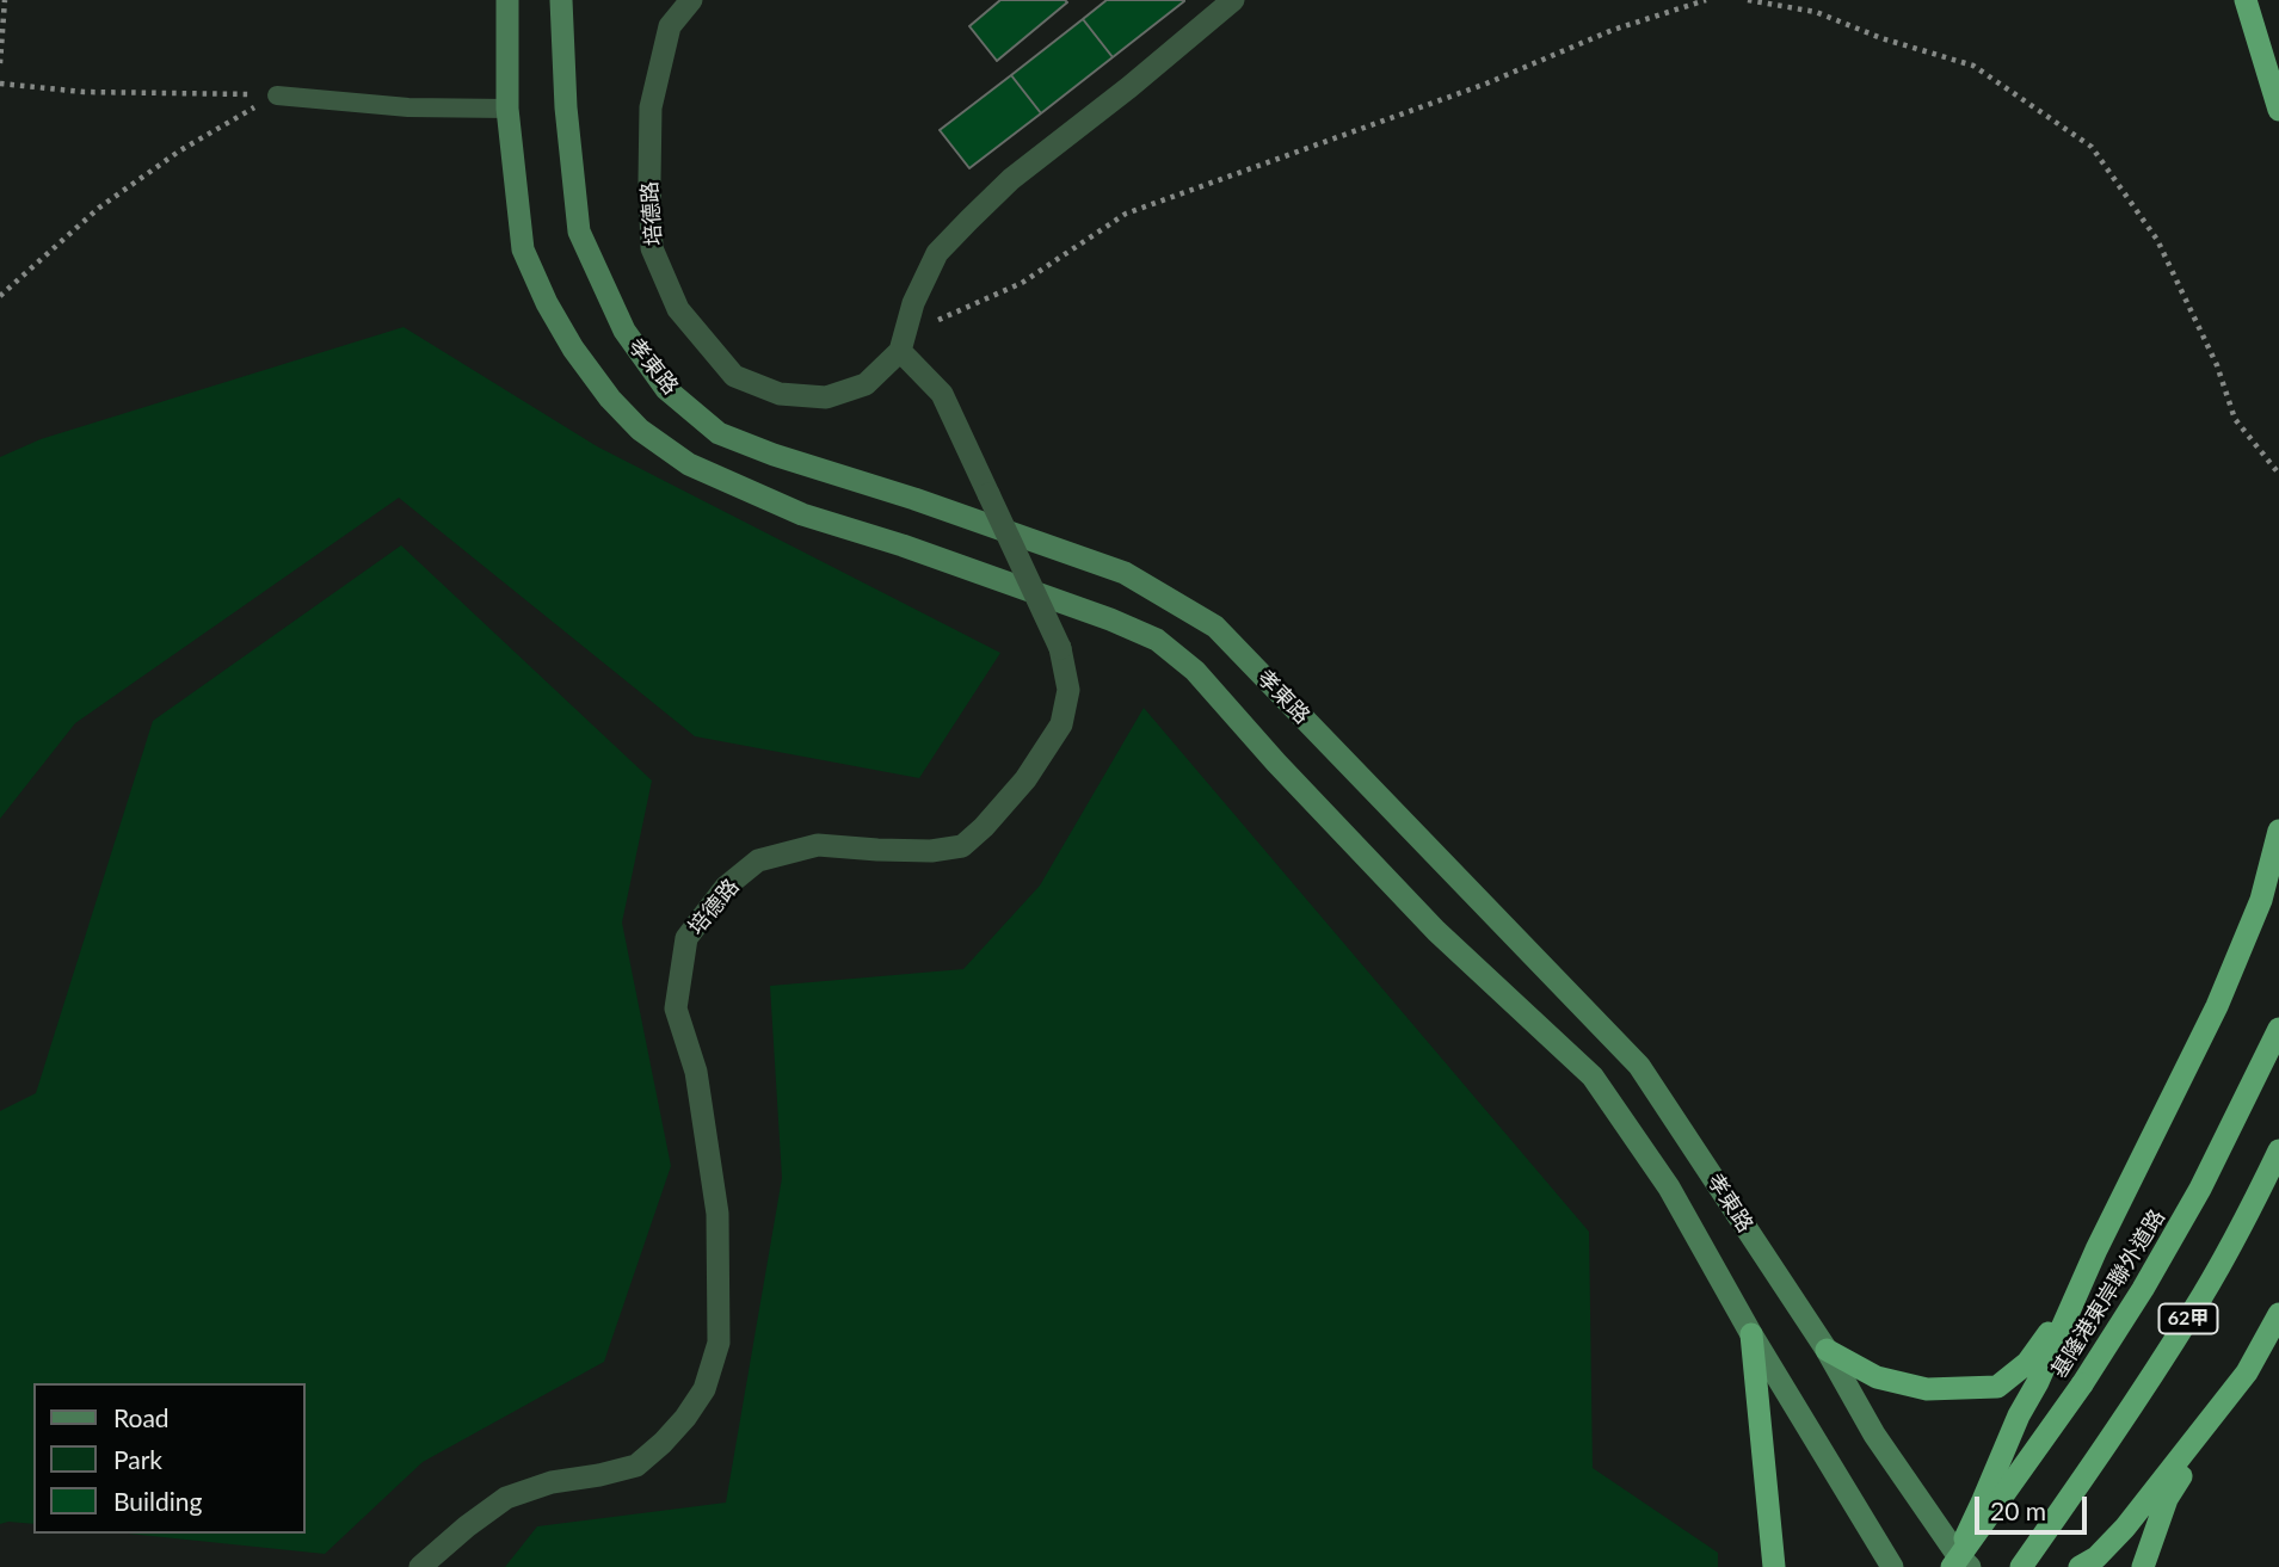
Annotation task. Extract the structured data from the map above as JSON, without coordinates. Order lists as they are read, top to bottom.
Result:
{
  "streets": {
    "highway": ["基隆港東岸聯外道路", "62甲"],
    "main road": ["孝東路"],
    "street": ["培德路"]
  },
  "crossings": [
    ["孝東路", "基隆港東岸聯外道路"]
  ],
  "legend": ["Road", "Park", "Building"],
  "scale_bar": "20 m"
}
